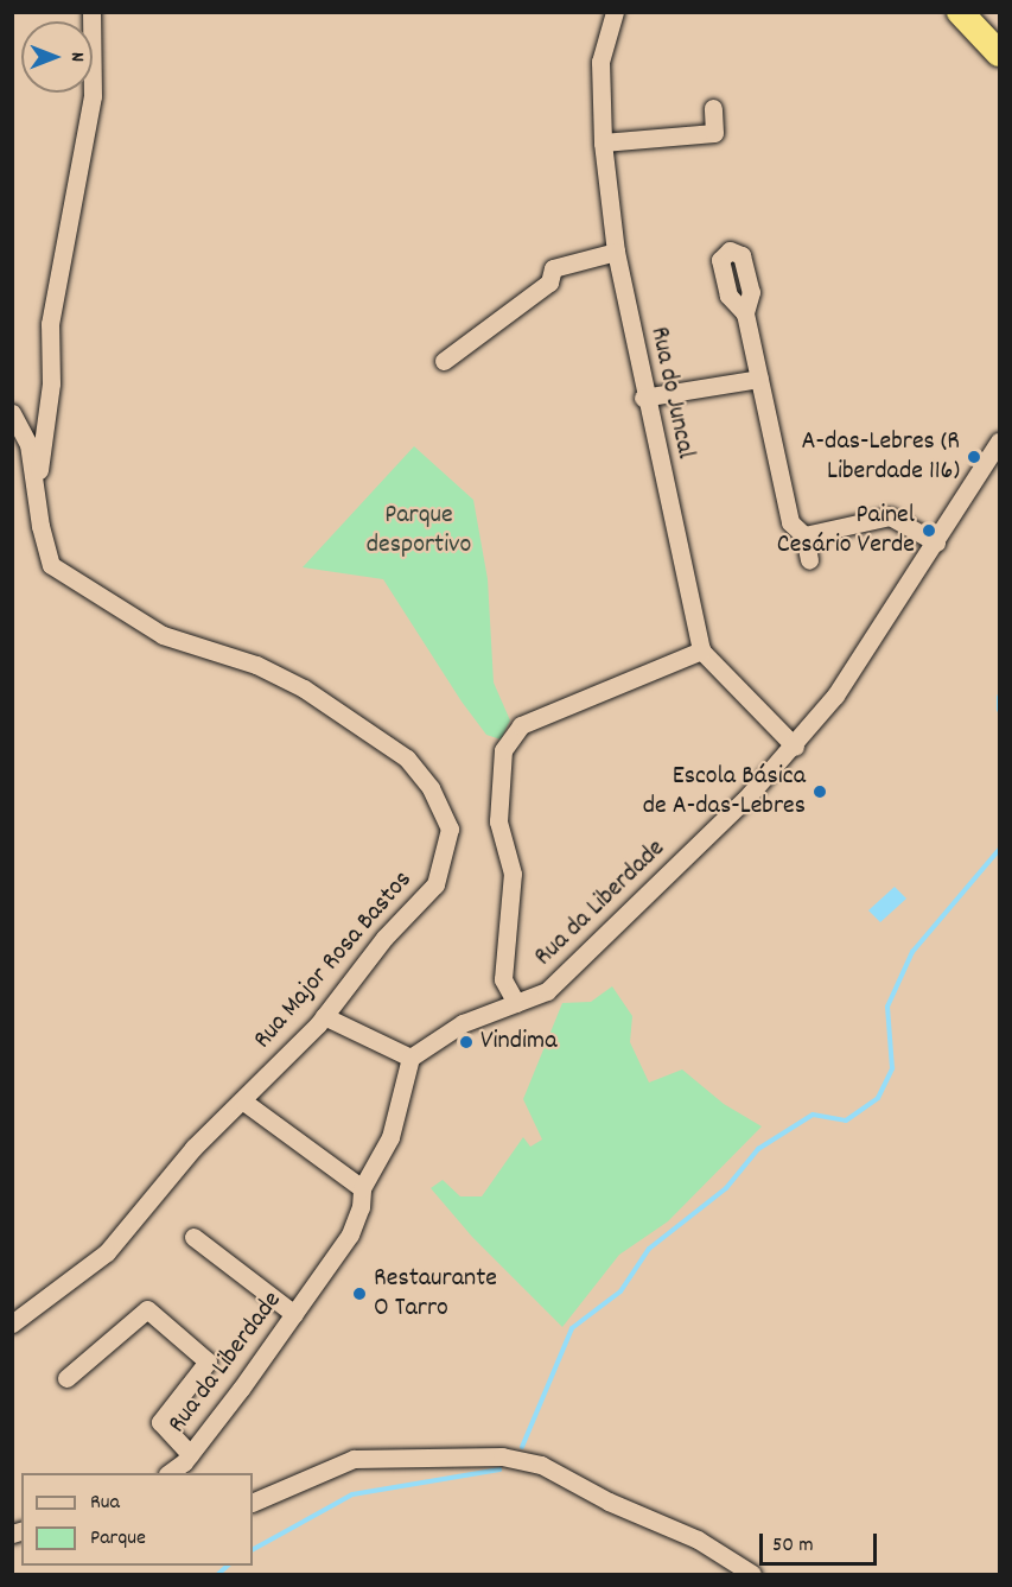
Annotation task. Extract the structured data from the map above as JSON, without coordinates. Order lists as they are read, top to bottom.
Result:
{
  "streets": {
    "street": ["Rua do Juncal", "Rua da Liberdade", "Rua Major Rosa Bastos"]
  },
  "parks": ["Parque desportivo"],
  "places": [
    "A-das-Lebres (R Liberdade 116)",
    "Painel Cesário Verde",
    "Escola Básica de A-das-Lebres",
    "Vindima",
    "Restaurante O Tarro"
  ],
  "legend": ["Rua", "Parque"],
  "scale_bar": "50 m",
  "north": "right"
}
